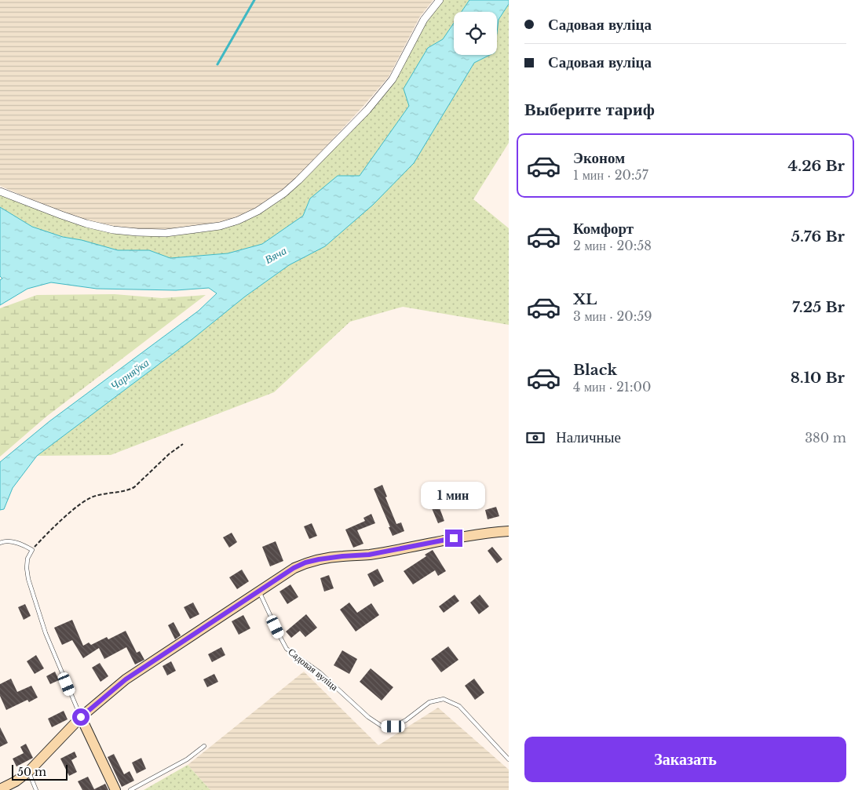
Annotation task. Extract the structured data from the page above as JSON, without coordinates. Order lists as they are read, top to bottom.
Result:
{
  "streets": {
    "lane": ["Садовая вуліца"]
  },
  "water": ["Вяча", "Чарняўка"],
  "scale_bar": "50 m",
  "page": {
    "banner": ["Садовая вуліца", "Садовая вуліца"],
    "heading": "Выберите тариф",
    "list": [
      {
        "name": "Эконом",
        "note": "1 мин · 20:57",
        "value": "4.26 Br"
      },
      {
        "name": "Комфорт",
        "note": "2 мин · 20:58",
        "value": "5.76 Br"
      },
      {
        "name": "XL",
        "note": "3 мин · 20:59",
        "value": "7.25 Br"
      },
      {
        "name": "Black",
        "note": "4 мин · 21:00",
        "value": "8.10 Br"
      }
    ],
    "pay": ["Наличные", "380 m"],
    "bubble": "1 мин",
    "buttons": "Заказать",
    "scale": "50 m"
  }
}
